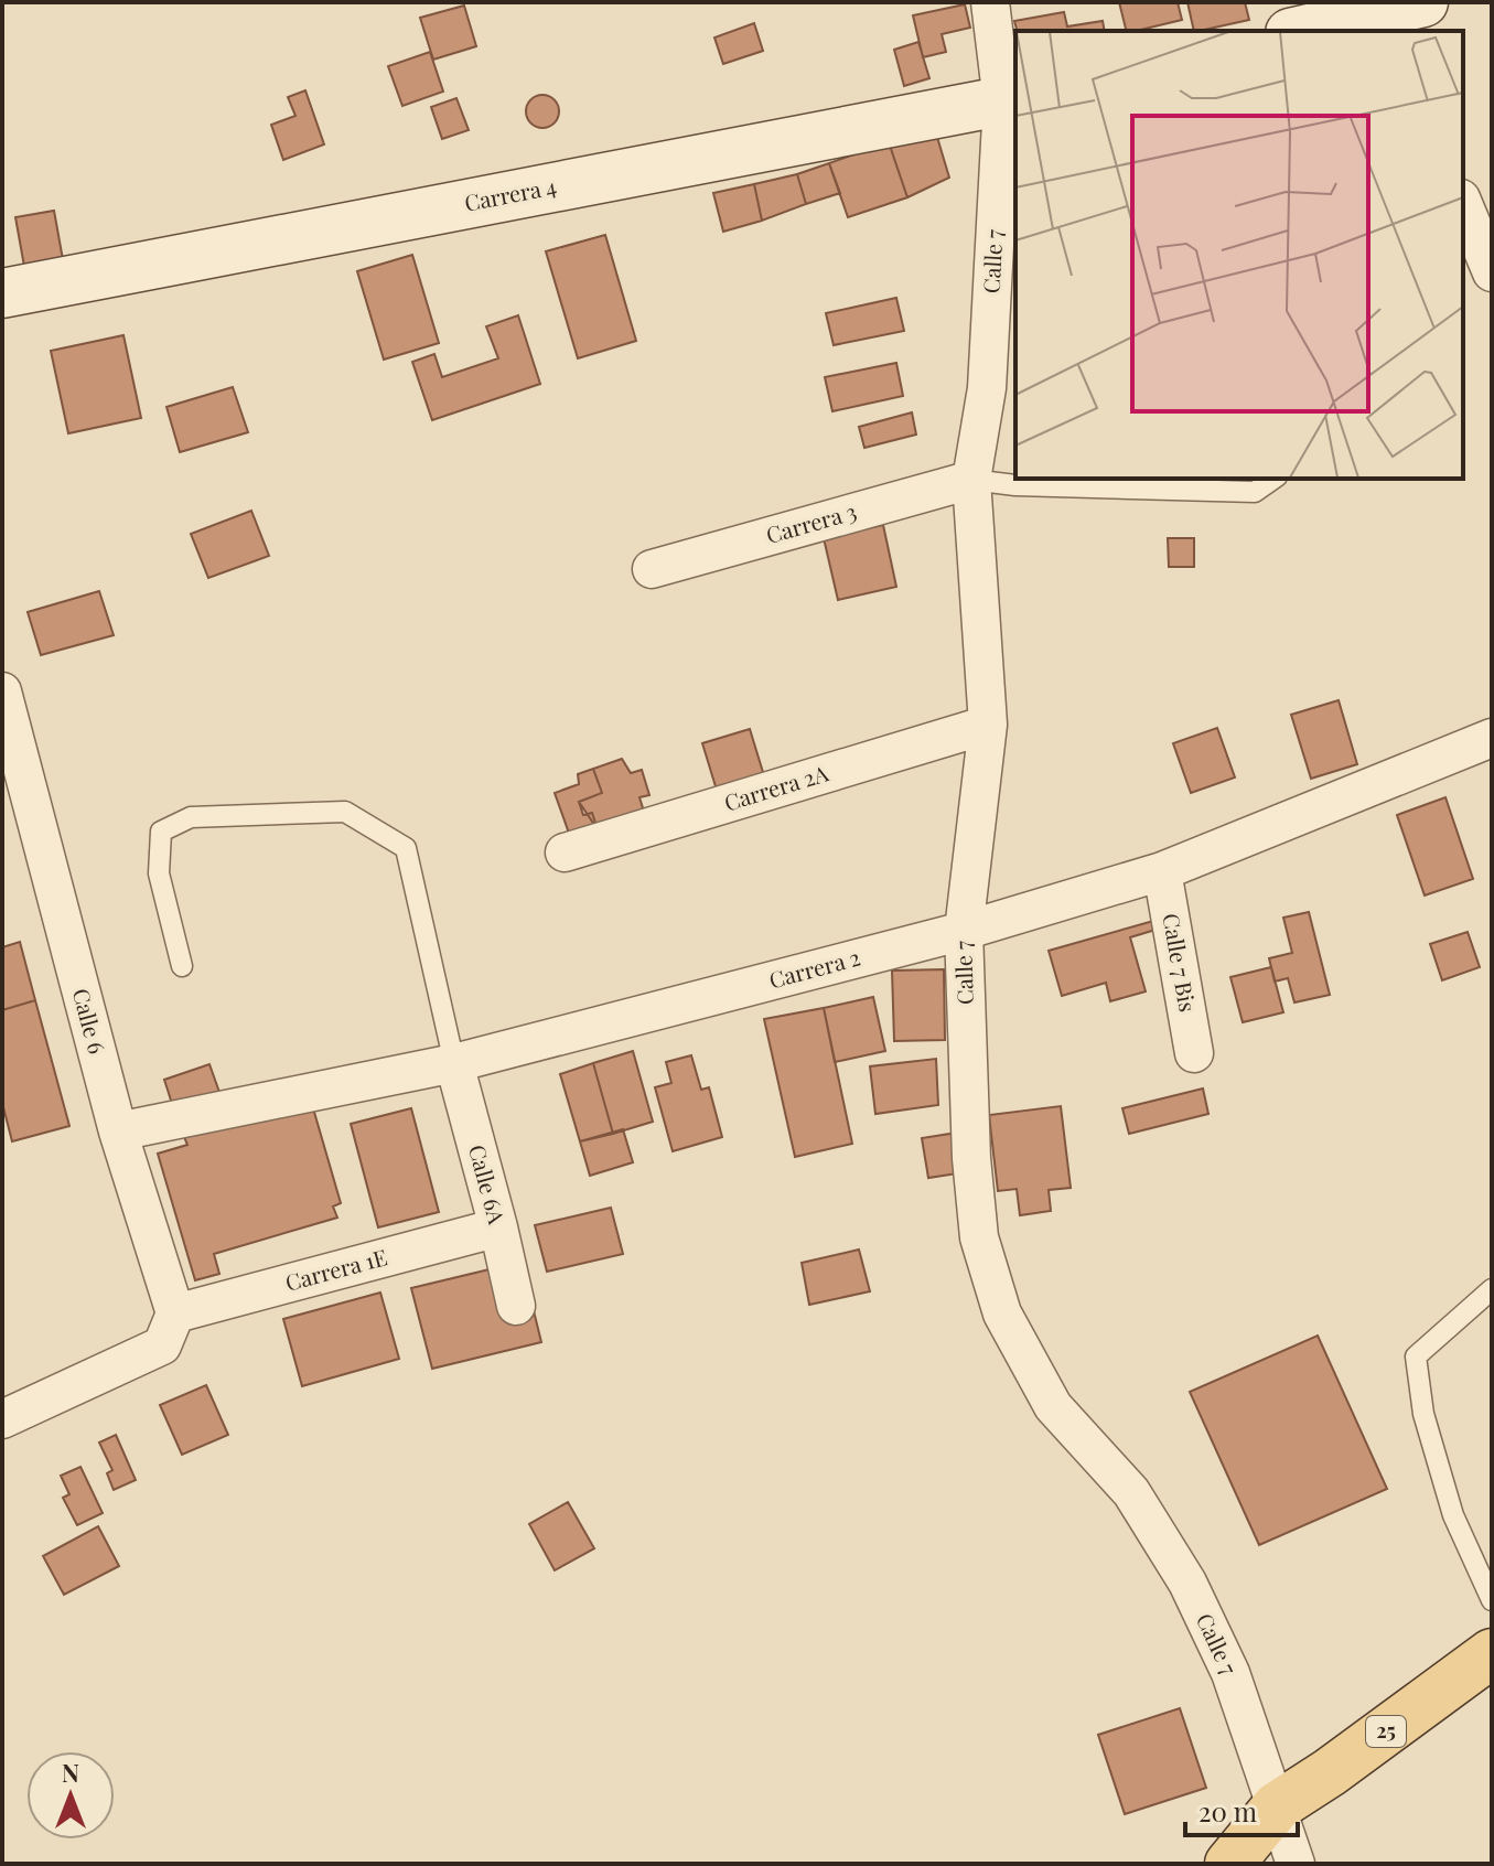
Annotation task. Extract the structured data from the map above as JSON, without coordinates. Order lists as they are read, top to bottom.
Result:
{
  "streets": {
    "main road": ["25"],
    "street": [
      "Carrera 4",
      "Calle 7",
      "Carrera 3",
      "Carrera 2A",
      "Calle 7 Bis",
      "Carrera 2",
      "Calle 6",
      "Calle 6A",
      "Carrera 1E"
    ]
  },
  "crossings": [
    ["Carrera 4", "Calle 7"],
    ["Calle 7", "Carrera 3"],
    ["Calle 7", "Carrera 2A"],
    ["Calle 7", "Carrera 2"],
    ["Calle 7", "25"],
    ["Calle 7 Bis", "Carrera 2"],
    ["Carrera 2", "Calle 6"],
    ["Carrera 2", "Calle 6A"],
    ["Calle 6", "Carrera 1E"],
    ["Calle 6A", "Carrera 1E"]
  ],
  "scale_bar": "20 m",
  "north": "top"
}
